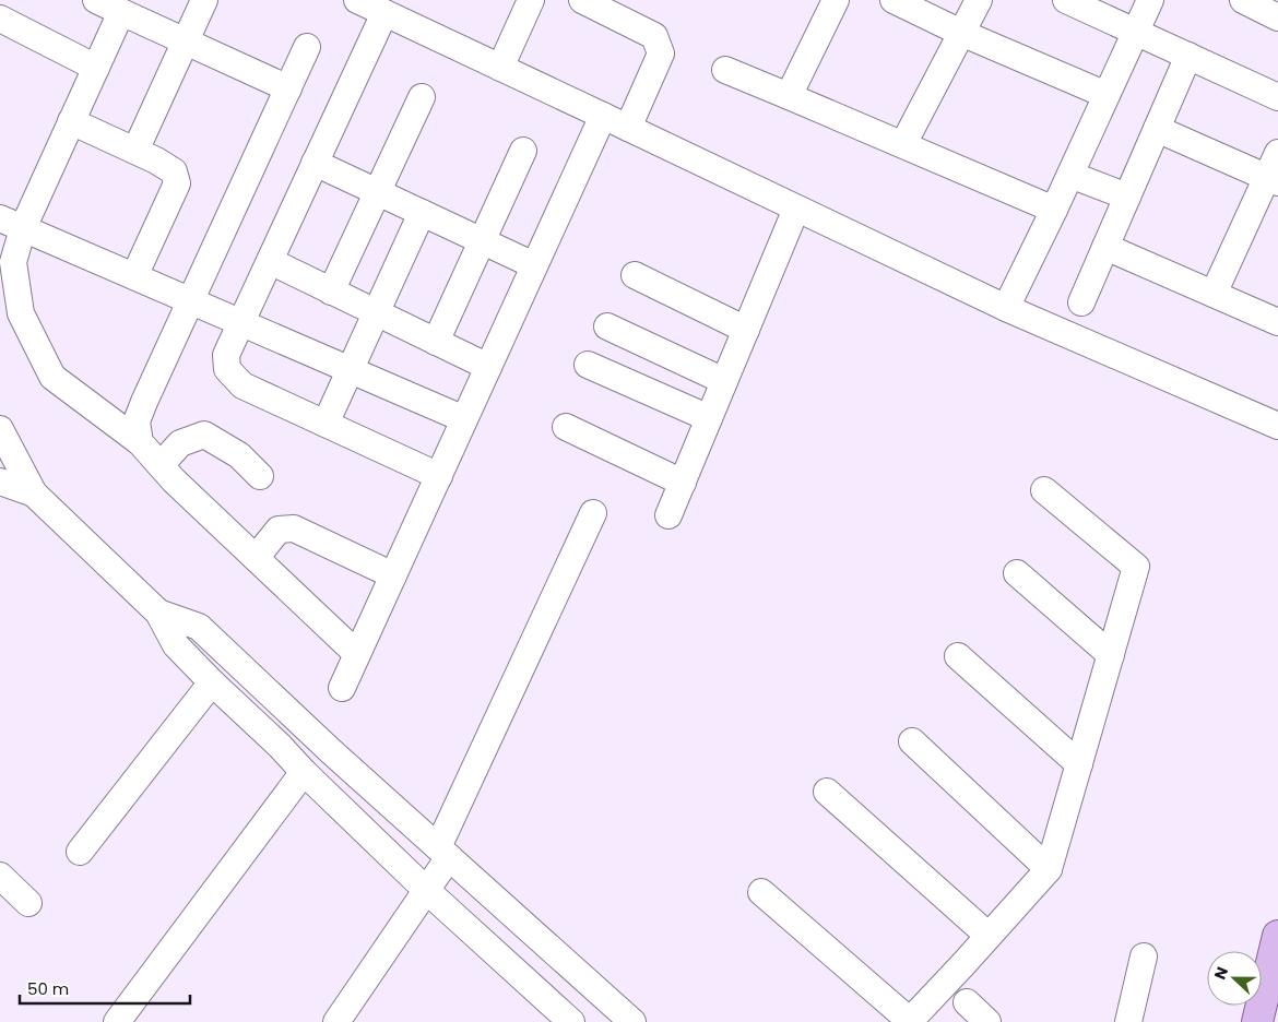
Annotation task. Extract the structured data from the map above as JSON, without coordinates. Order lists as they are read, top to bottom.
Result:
{
  "scale_bar": "50 m",
  "north": "left"
}
